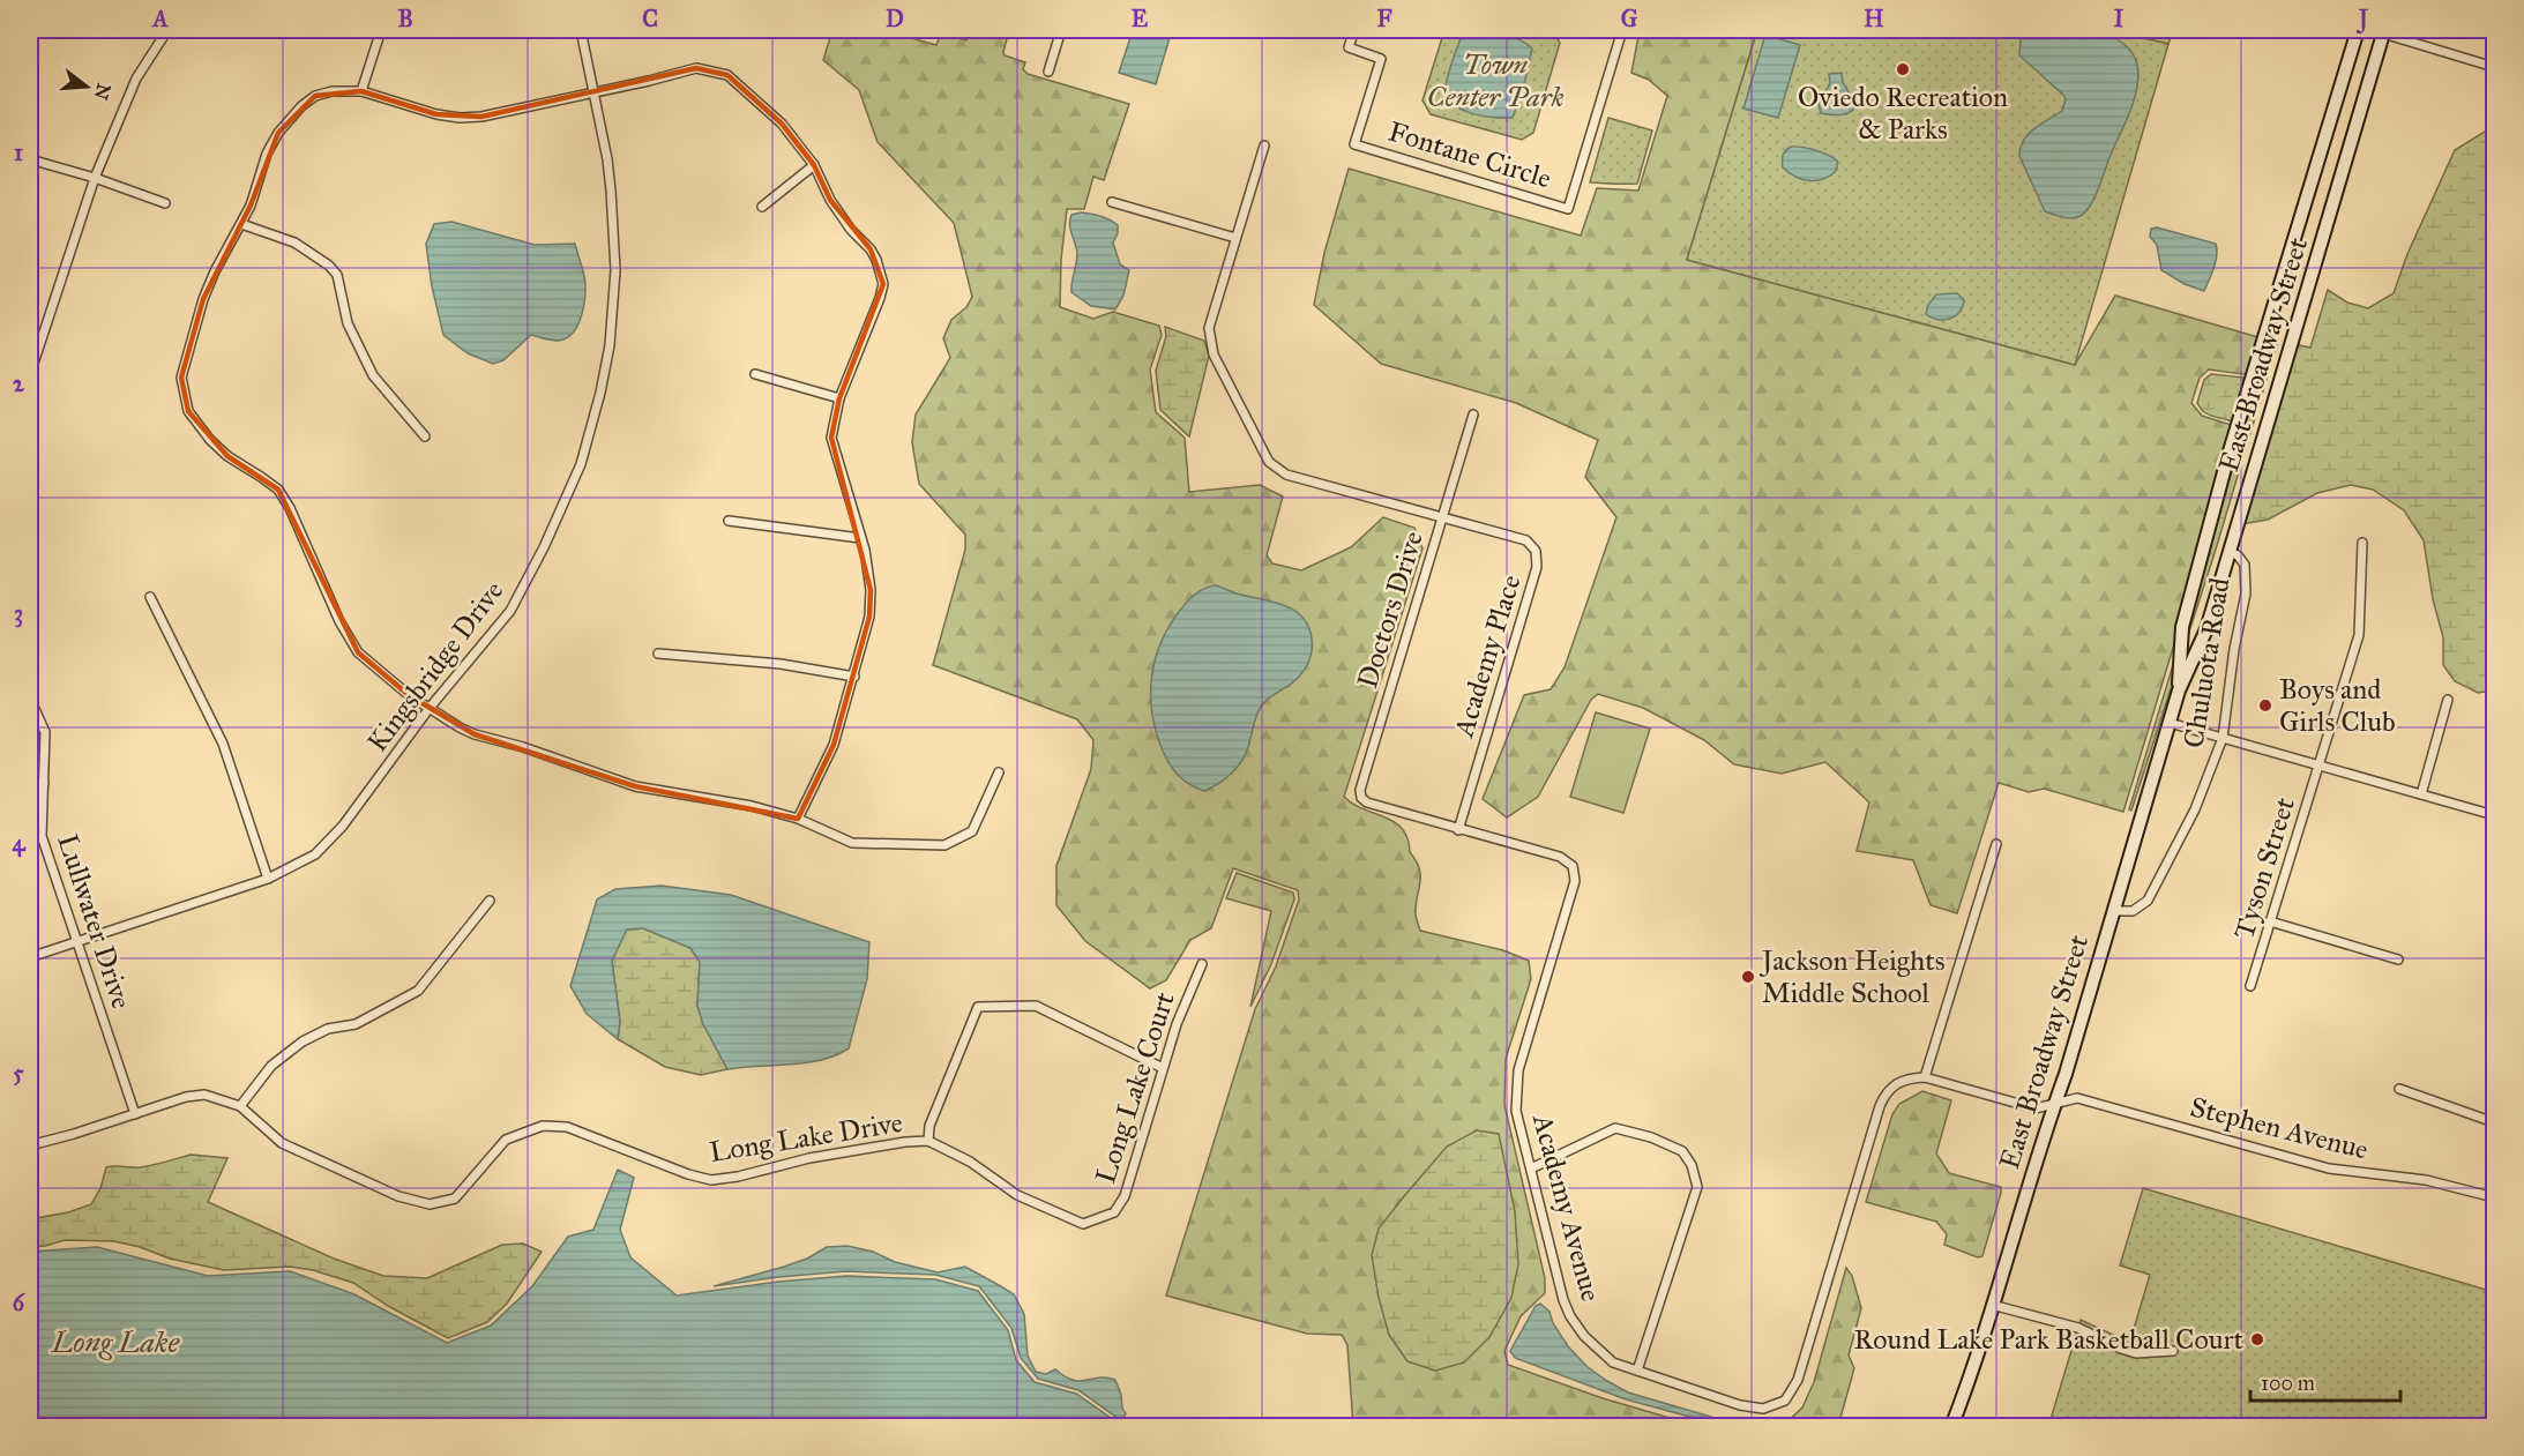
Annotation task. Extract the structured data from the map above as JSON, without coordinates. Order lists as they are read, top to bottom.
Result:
{
  "streets": {
    "main road": ["East Broadway Street"],
    "street": [
      "Fontane Circle",
      "Doctors Drive",
      "Academy Place",
      "Chuluota Road",
      "Kingsbridge Drive",
      "Tyson Street",
      "Lullwater Drive",
      "Long Lake Court",
      "Stephen Avenue",
      "Long Lake Drive",
      "Academy Avenue"
    ]
  },
  "crossings": [
    ["East Broadway Street", "Chuluota Road"],
    ["East Broadway Street", "Stephen Avenue"],
    ["Doctors Drive", "Academy Place"],
    ["Doctors Drive", "Academy Avenue"],
    ["Academy Place", "Academy Avenue"],
    ["Kingsbridge Drive", "Lullwater Drive"],
    ["Lullwater Drive", "Long Lake Drive"],
    ["Long Lake Court", "Long Lake Drive"]
  ],
  "water": ["Long Lake"],
  "parks": ["Town Center Park"],
  "places": [
    "Oviedo Recreation & Parks",
    "Boys and Girls Club",
    "Jackson Heights Middle School",
    "Round Lake Park Basketball Court"
  ],
  "scale_bar": "100 m",
  "north": "right",
  "grid": {
    "columns": [
      "A",
      "B",
      "C",
      "D",
      "E",
      "F",
      "G",
      "H",
      "I",
      "J"
    ],
    "rows": [
      "1",
      "2",
      "3",
      "4",
      "5",
      "6"
    ]
  }
}
